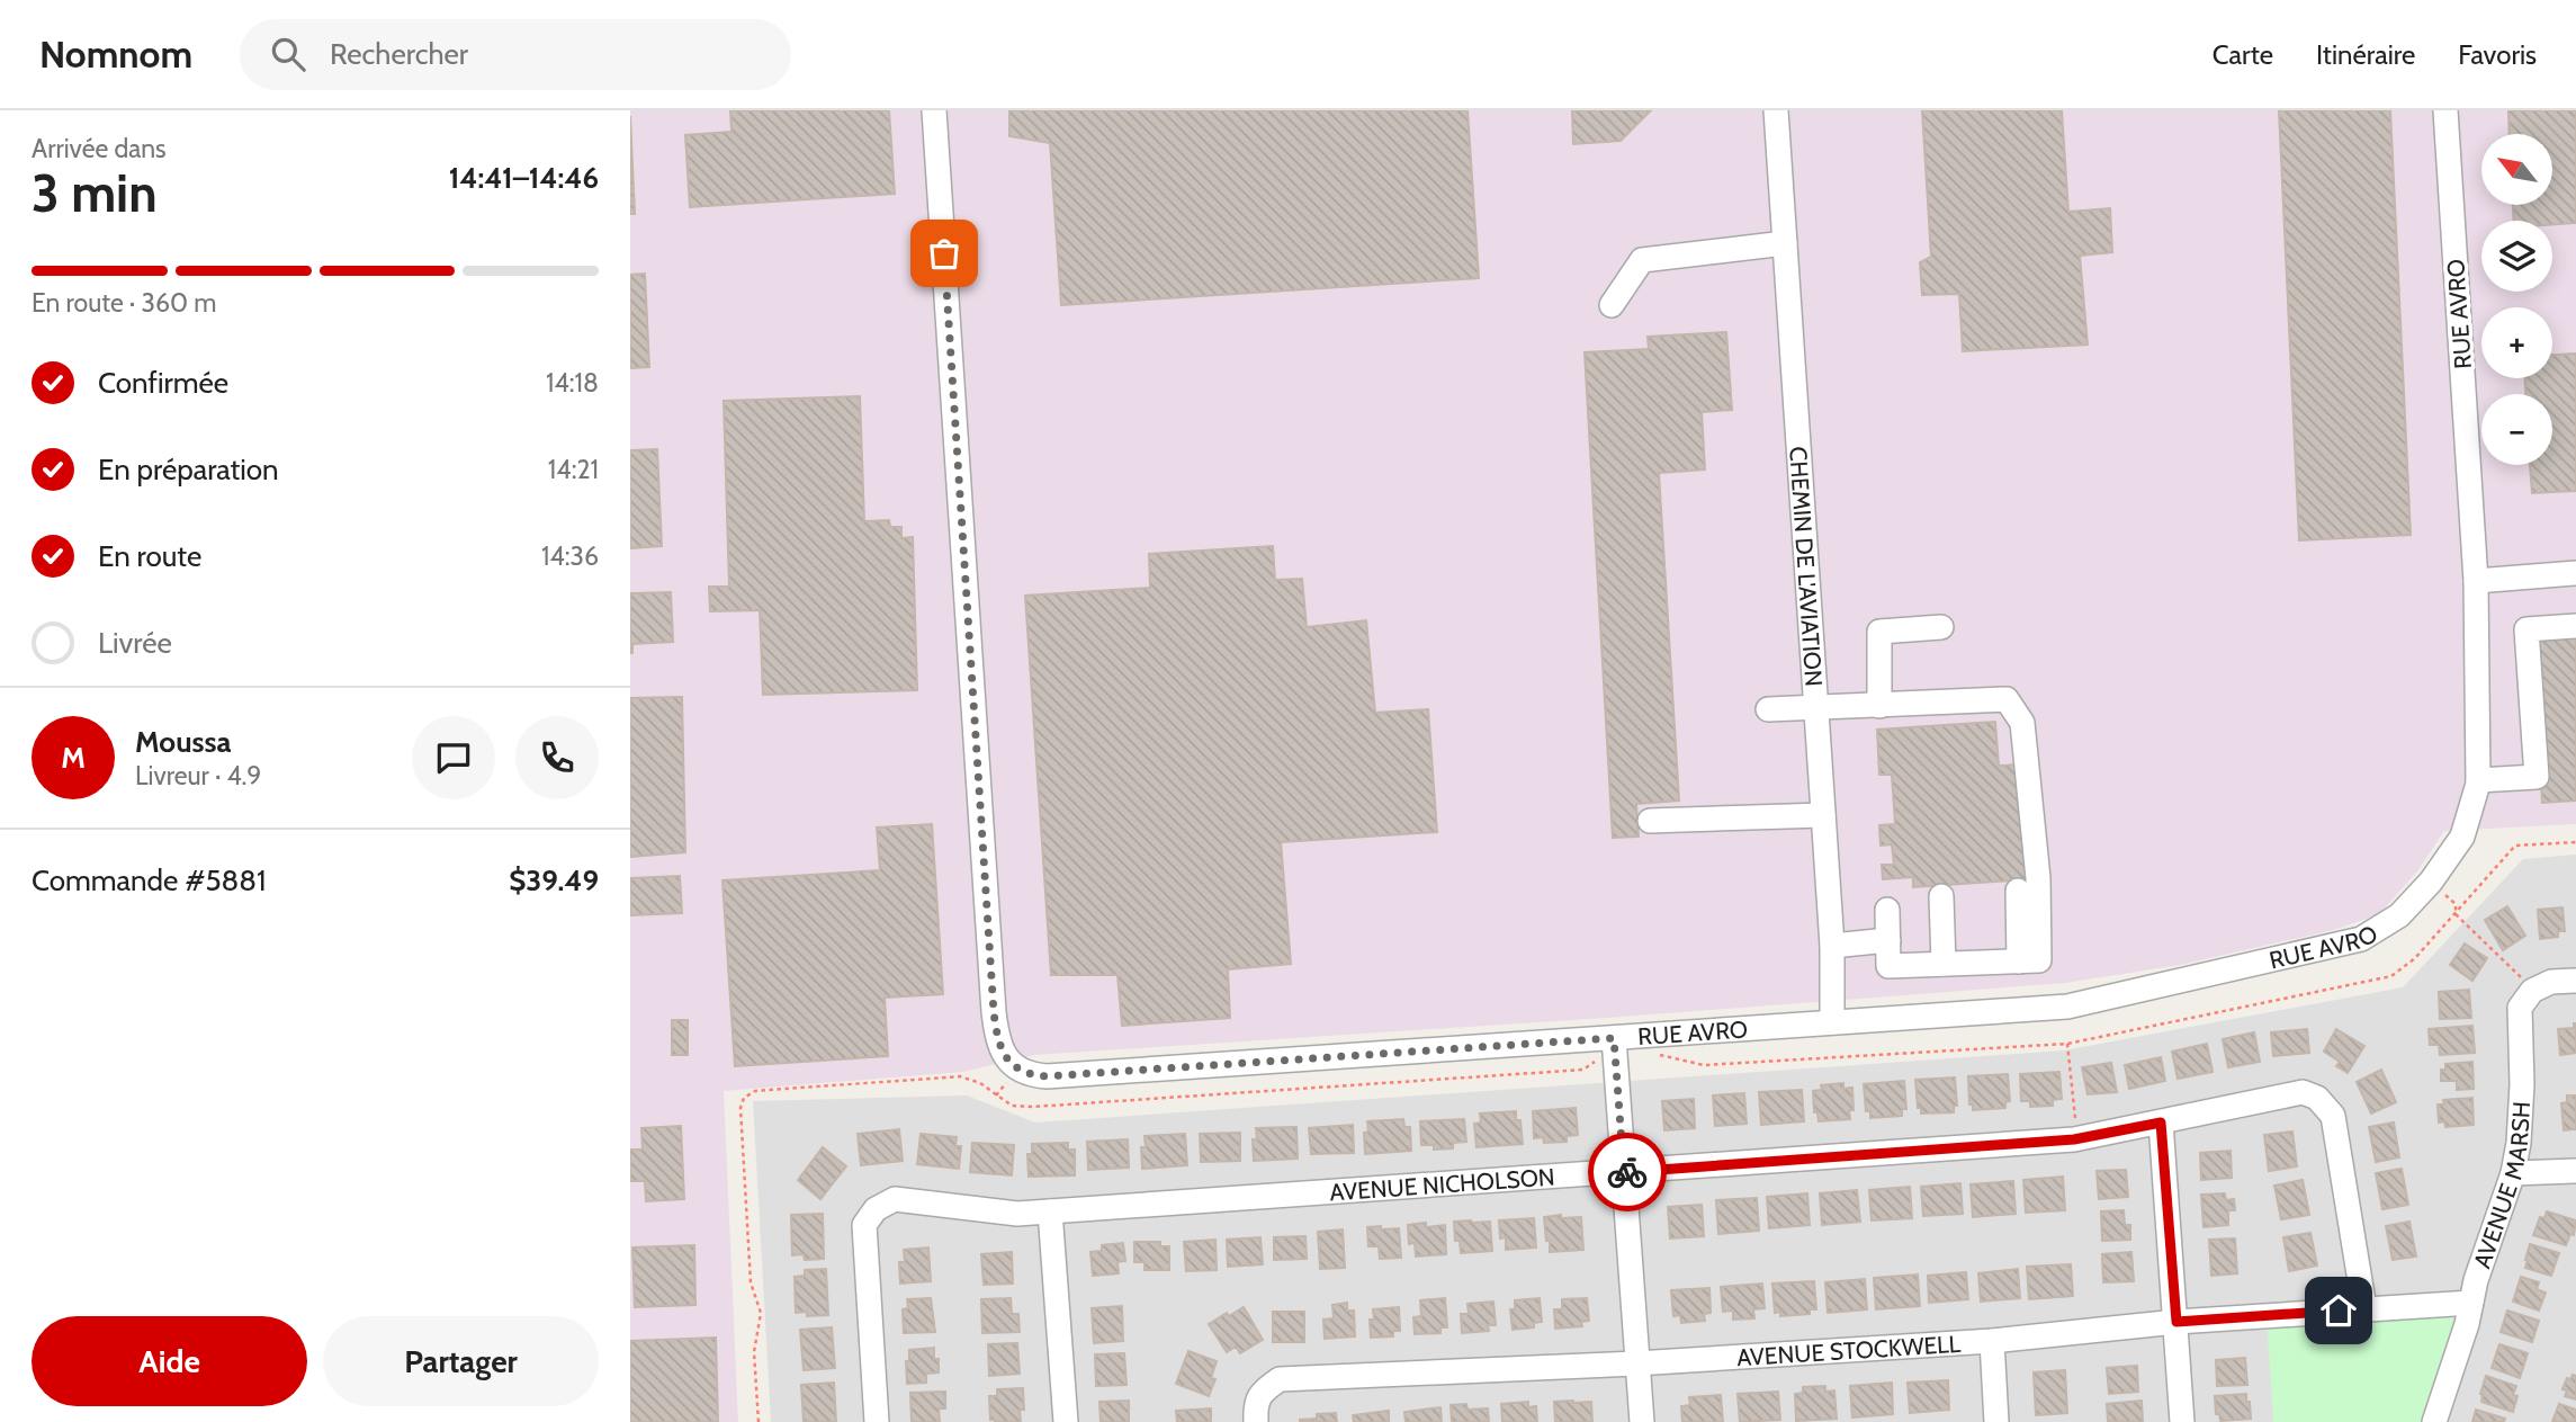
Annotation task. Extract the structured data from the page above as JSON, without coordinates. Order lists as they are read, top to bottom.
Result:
{
  "streets": {
    "street": [
      "RUE AVRO",
      "CHEMIN DE L'AVIATION",
      "AVENUE NICHOLSON",
      "AVENUE MARSH",
      "AVENUE STOCKWELL"
    ]
  },
  "crossings": [
    ["RUE AVRO", "CHEMIN DE L'AVIATION"],
    ["AVENUE NICHOLSON", "AVENUE STOCKWELL"],
    ["AVENUE MARSH", "AVENUE STOCKWELL"]
  ],
  "north": "top left",
  "page": {
    "header": "Nomnom",
    "search": "Rechercher",
    "nav": ["Carte", "Itinéraire", "Favoris"],
    "heading": ["3 min", "Arrivée dans", "14:41–14:46"],
    "panel": [
      "Moussa",
      "Livreur · 4.9",
      "Commande #5881",
      "$39.49"
    ],
    "map_buttons": ["+", "−"],
    "bar": "En route · 360 m",
    "list": [
      ["Confirmée", "14:18"],
      ["En préparation", "14:21"],
      ["En route", "14:36"],
      "Livrée"
    ],
    "round": "M",
    "buttons": ["Aide", "Partager"]
  }
}
